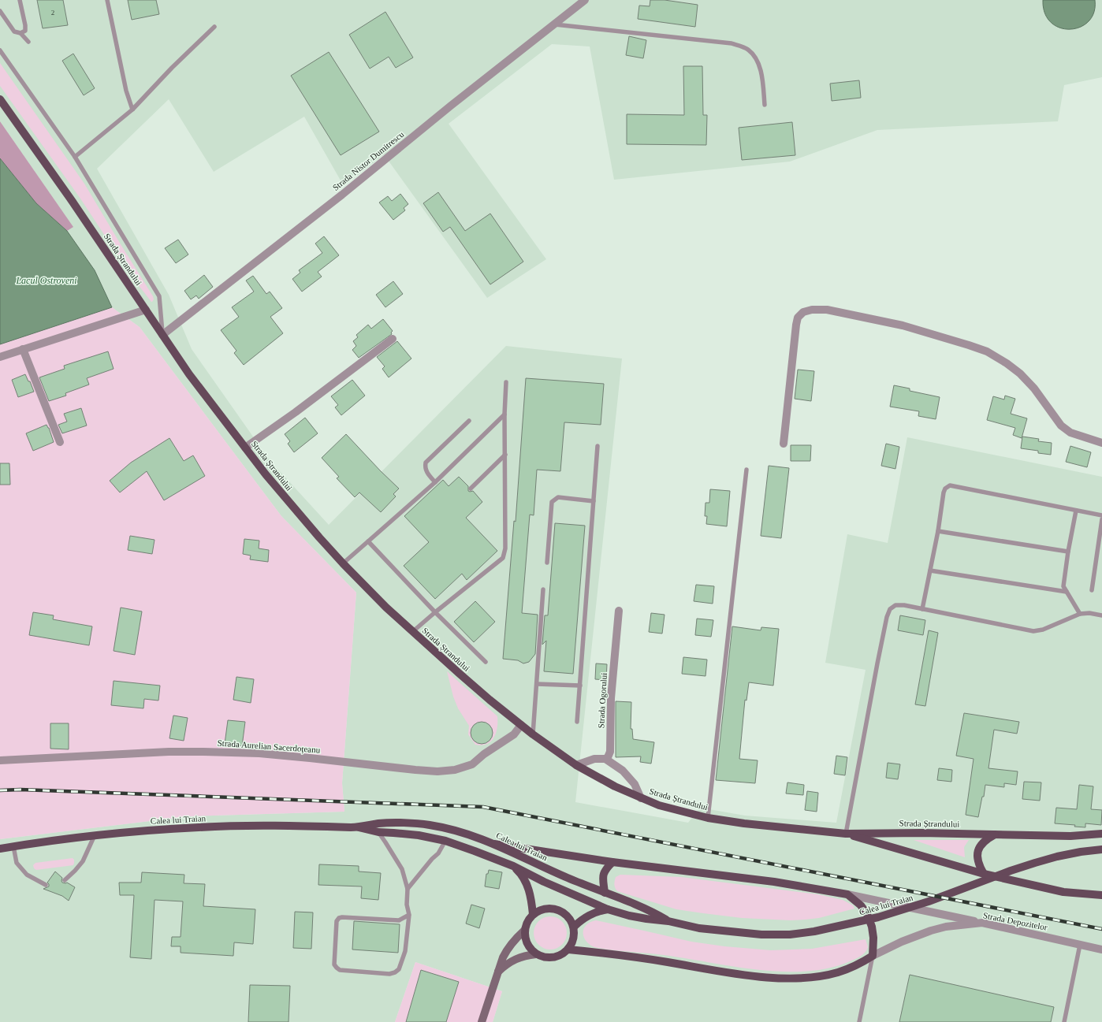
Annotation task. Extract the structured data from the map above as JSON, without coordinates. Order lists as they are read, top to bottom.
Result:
{
  "streets": {
    "main road": ["Strada Ștrandului", "Calea lui Traian"],
    "street": [
      "Strada Nistor Dumitrescu",
      "Strada Ogorului",
      "Strada Aurelian Sacerdoțeanu",
      "Strada Depozitelor"
    ]
  },
  "crossings": [
    ["Strada Nistor Dumitrescu", "Strada Ștrandului"],
    ["Strada Ștrandului", "Strada Aurelian Sacerdoțeanu"]
  ],
  "water": ["Lacul Ostroveni"],
  "house_numbers": ["2"]
}
